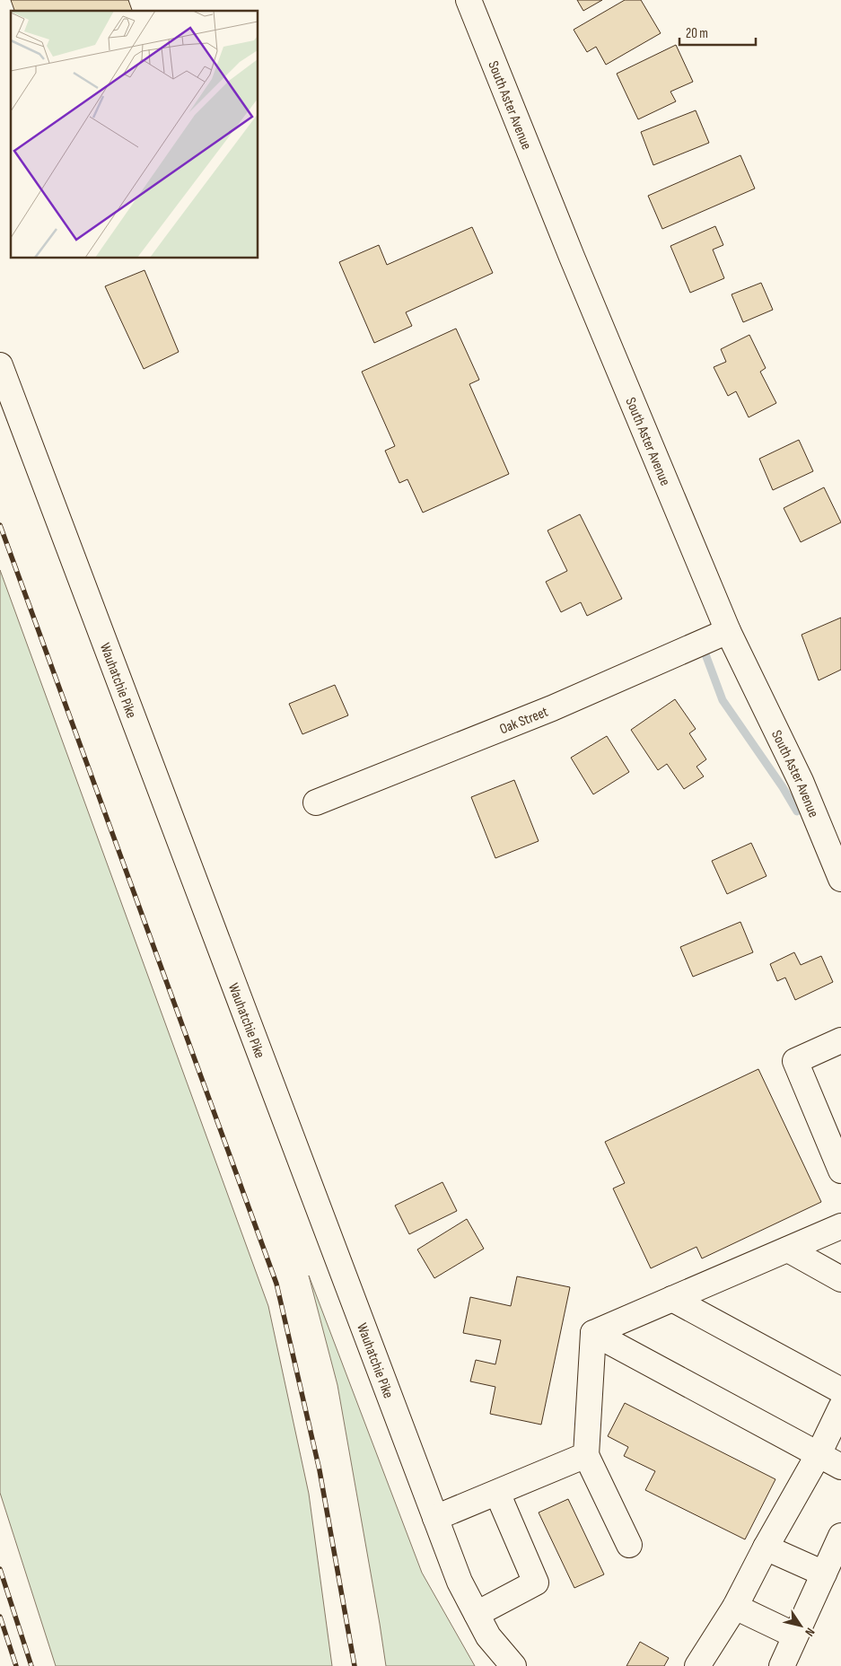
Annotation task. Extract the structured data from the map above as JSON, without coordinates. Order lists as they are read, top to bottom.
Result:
{
  "streets": {
    "street": ["South Aster Avenue", "Wauhatchie Pike", "Oak Street"]
  },
  "crossings": [
    ["South Aster Avenue", "Oak Street"]
  ],
  "scale_bar": "20 m",
  "north": "bottom right"
}
